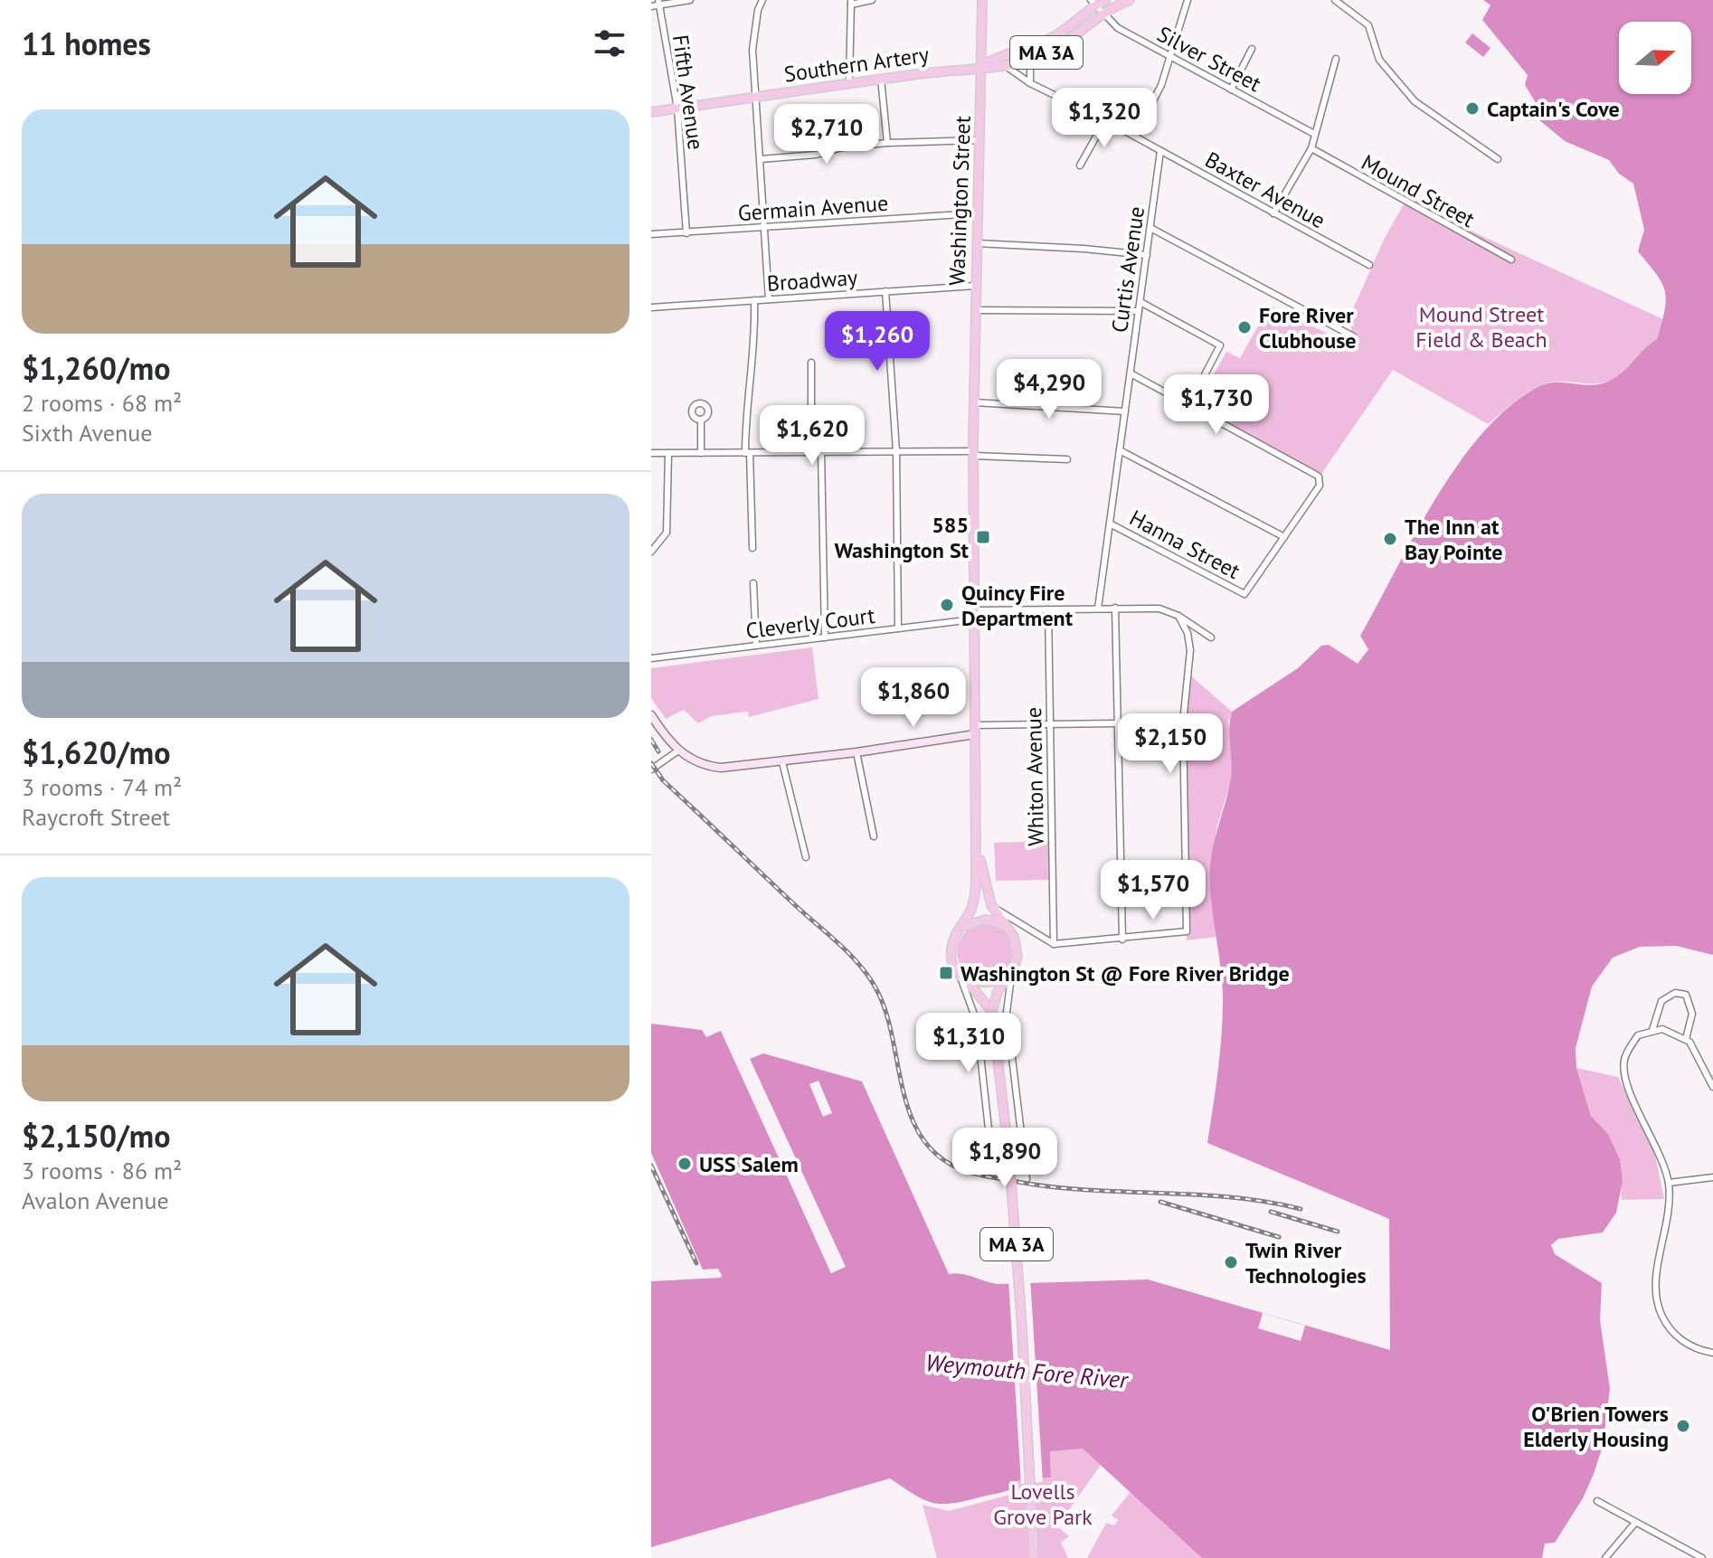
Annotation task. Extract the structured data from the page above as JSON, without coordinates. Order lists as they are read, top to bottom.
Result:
{
  "streets": {
    "main road": ["MA 3A", "Southern Artery", "Washington Street"],
    "street": [
      "Silver Street",
      "Fifth Avenue",
      "Baxter Avenue",
      "Mound Street",
      "Germain Avenue",
      "Curtis Avenue",
      "Broadway",
      "Hanna Street",
      "Cleverly Court",
      "Whiton Avenue"
    ]
  },
  "crossings": [
    ["MA 3A", "Washington Street"],
    ["Silver Street", "Southern Artery"],
    ["Southern Artery", "Fifth Avenue"],
    ["Southern Artery", "Baxter Avenue"],
    ["Southern Artery", "Washington Street"],
    ["Fifth Avenue", "Germain Avenue"],
    ["Baxter Avenue", "Curtis Avenue"],
    ["Washington Street", "Germain Avenue"],
    ["Washington Street", "Broadway"],
    ["Washington Street", "Cleverly Court"],
    ["Curtis Avenue", "Hanna Street"],
    ["Curtis Avenue", "Cleverly Court"],
    ["Cleverly Court", "Whiton Avenue"]
  ],
  "water": ["Weymouth Fore River"],
  "parks": ["Mound Street Field & Beach", "Lovells Grove Park"],
  "places": {
    "other": [
      "Captain's Cove",
      "Fore River Clubhouse",
      "The Inn at Bay Pointe",
      "Quincy Fire Department",
      "USS Salem",
      "Twin River Technologies",
      "O'Brien Towers Elderly Housing"
    ],
    "transit": ["585 Washington St", "Washington St @ Fore River Bridge"]
  },
  "north": "right",
  "page": {
    "heading": "11 homes",
    "list": [
      {
        "name": "$1,260/mo",
        "note": "2 rooms · 68 m² · Sixth Avenue"
      },
      {
        "name": "$1,620/mo",
        "note": "3 rooms · 74 m² · Raycroft Street"
      },
      {
        "name": "$2,150/mo",
        "note": "3 rooms · 86 m² · Avalon Avenue"
      }
    ],
    "price": [
      "$1,320",
      "$2,710",
      "$1,260",
      "$4,290",
      "$1,730",
      "$1,620",
      "$1,860",
      "$2,150",
      "$1,570",
      "$1,310",
      "$1,890"
    ]
  }
}
